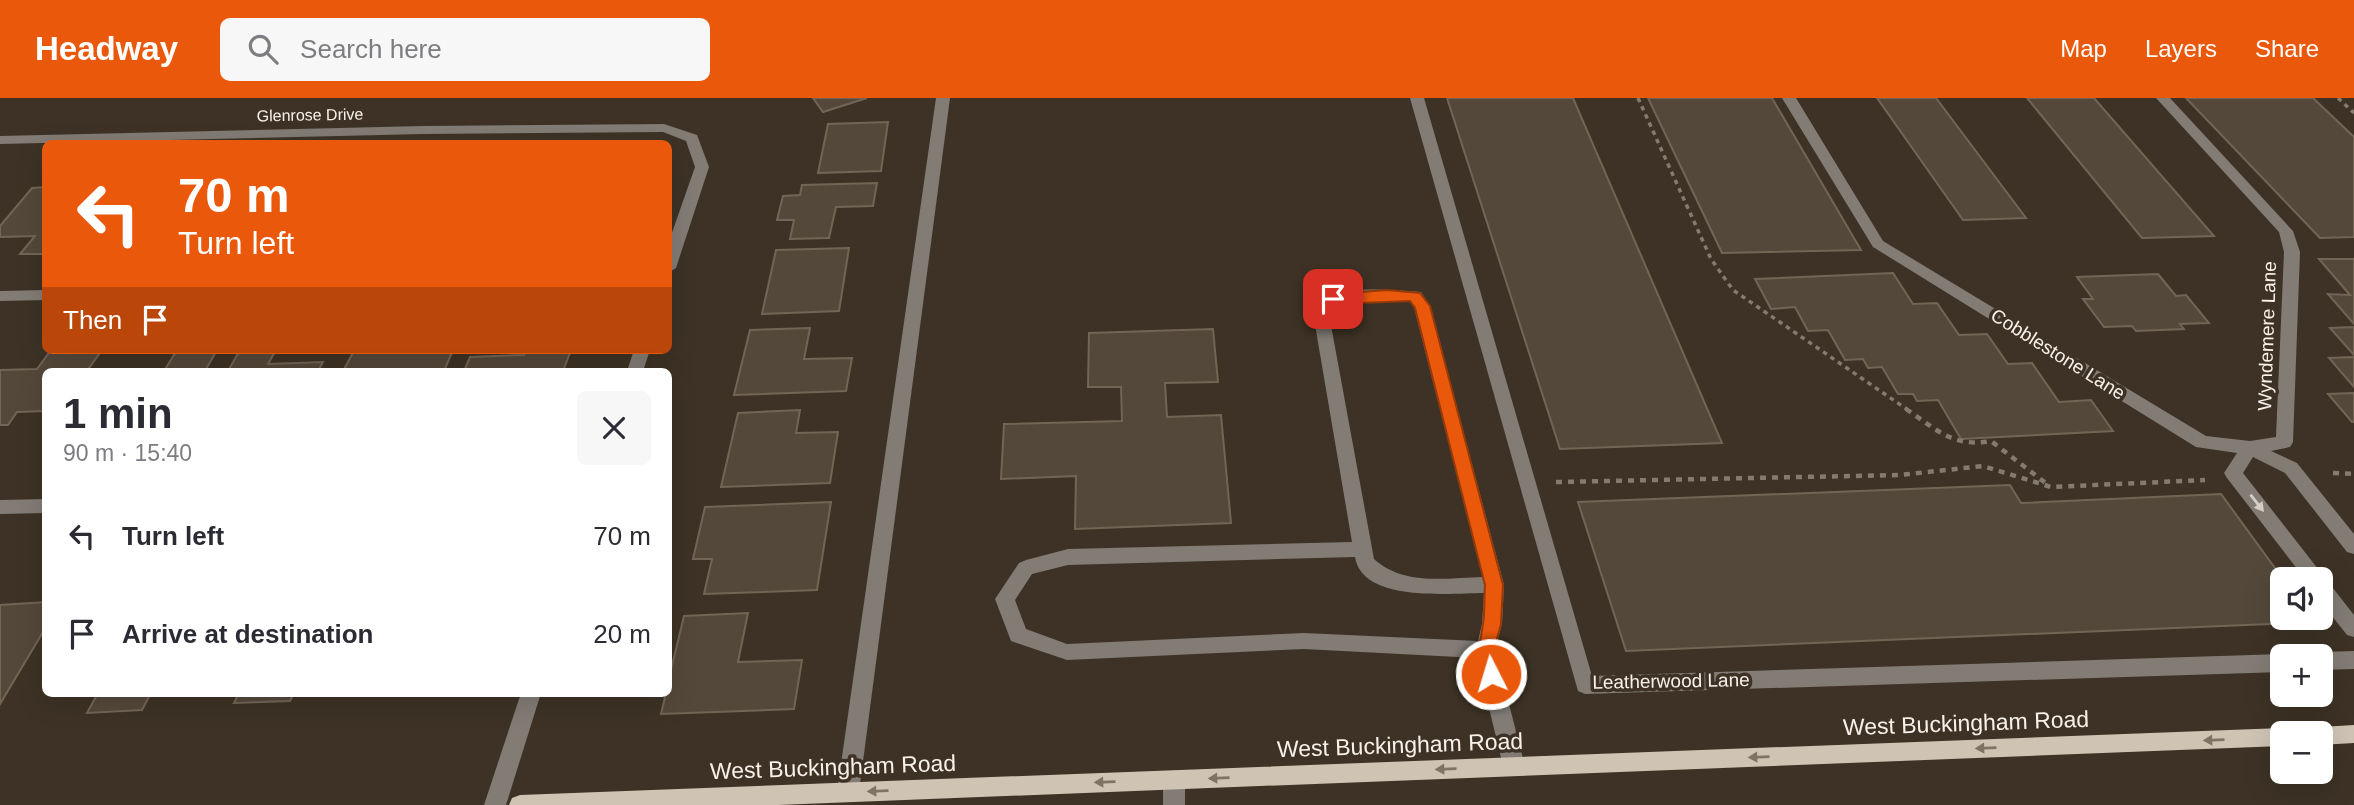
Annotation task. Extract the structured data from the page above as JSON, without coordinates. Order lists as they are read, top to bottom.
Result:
{
  "streets": {
    "main road": ["West Buckingham Road"],
    "street": [
      "Glenrose Drive",
      "Wyndemere Lane",
      "Cobblestone Lane",
      "Leatherwood Lane"
    ]
  },
  "crossings": [
    ["Wyndemere Lane", "Cobblestone Lane"]
  ],
  "one_way": ["West Buckingham Road"],
  "page": {
    "header": "Headway",
    "search": "Search here",
    "nav": ["Map", "Layers", "Share"],
    "turn": ["70 m", "Turn left"],
    "then": "Then",
    "heading": ["1 min", "90 m · 15:40"],
    "list": [
      {
        "name": "Turn left",
        "value": "70 m"
      },
      {
        "name": "Arrive at destination",
        "value": "20 m"
      }
    ],
    "map_buttons": ["+", "−"]
  }
}
